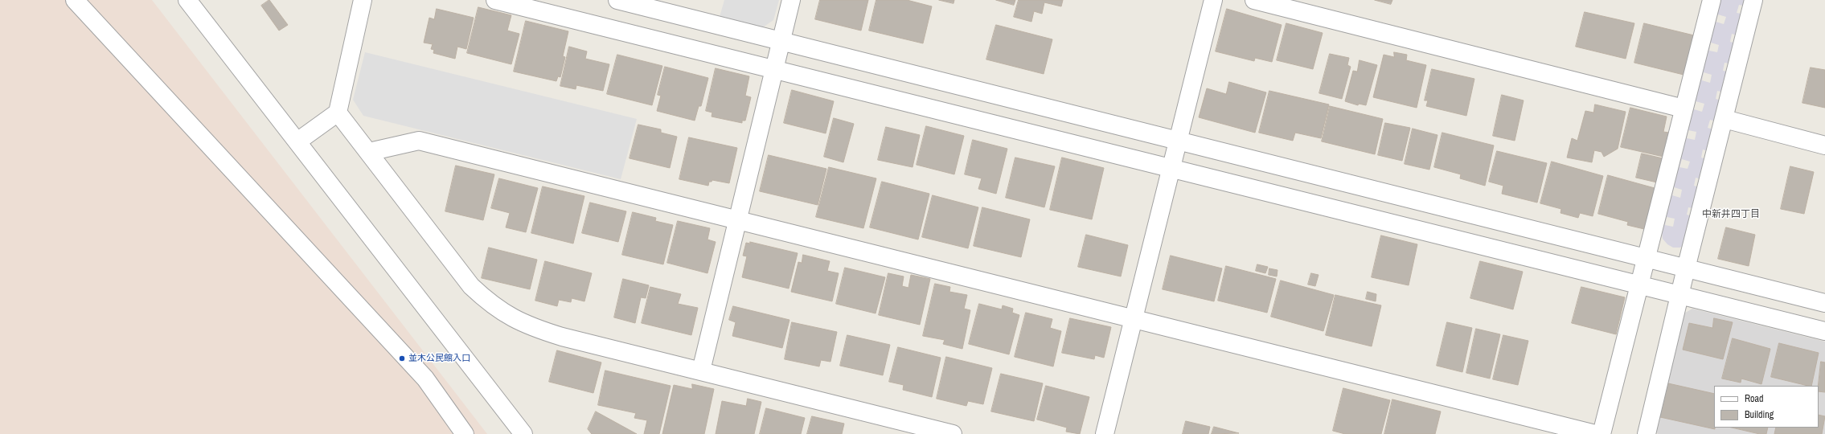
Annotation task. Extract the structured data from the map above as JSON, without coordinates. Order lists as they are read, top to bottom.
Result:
{
  "districts": ["中新井四丁目"],
  "places": ["並木公民館入口"],
  "legend": ["Road", "Building"]
}
